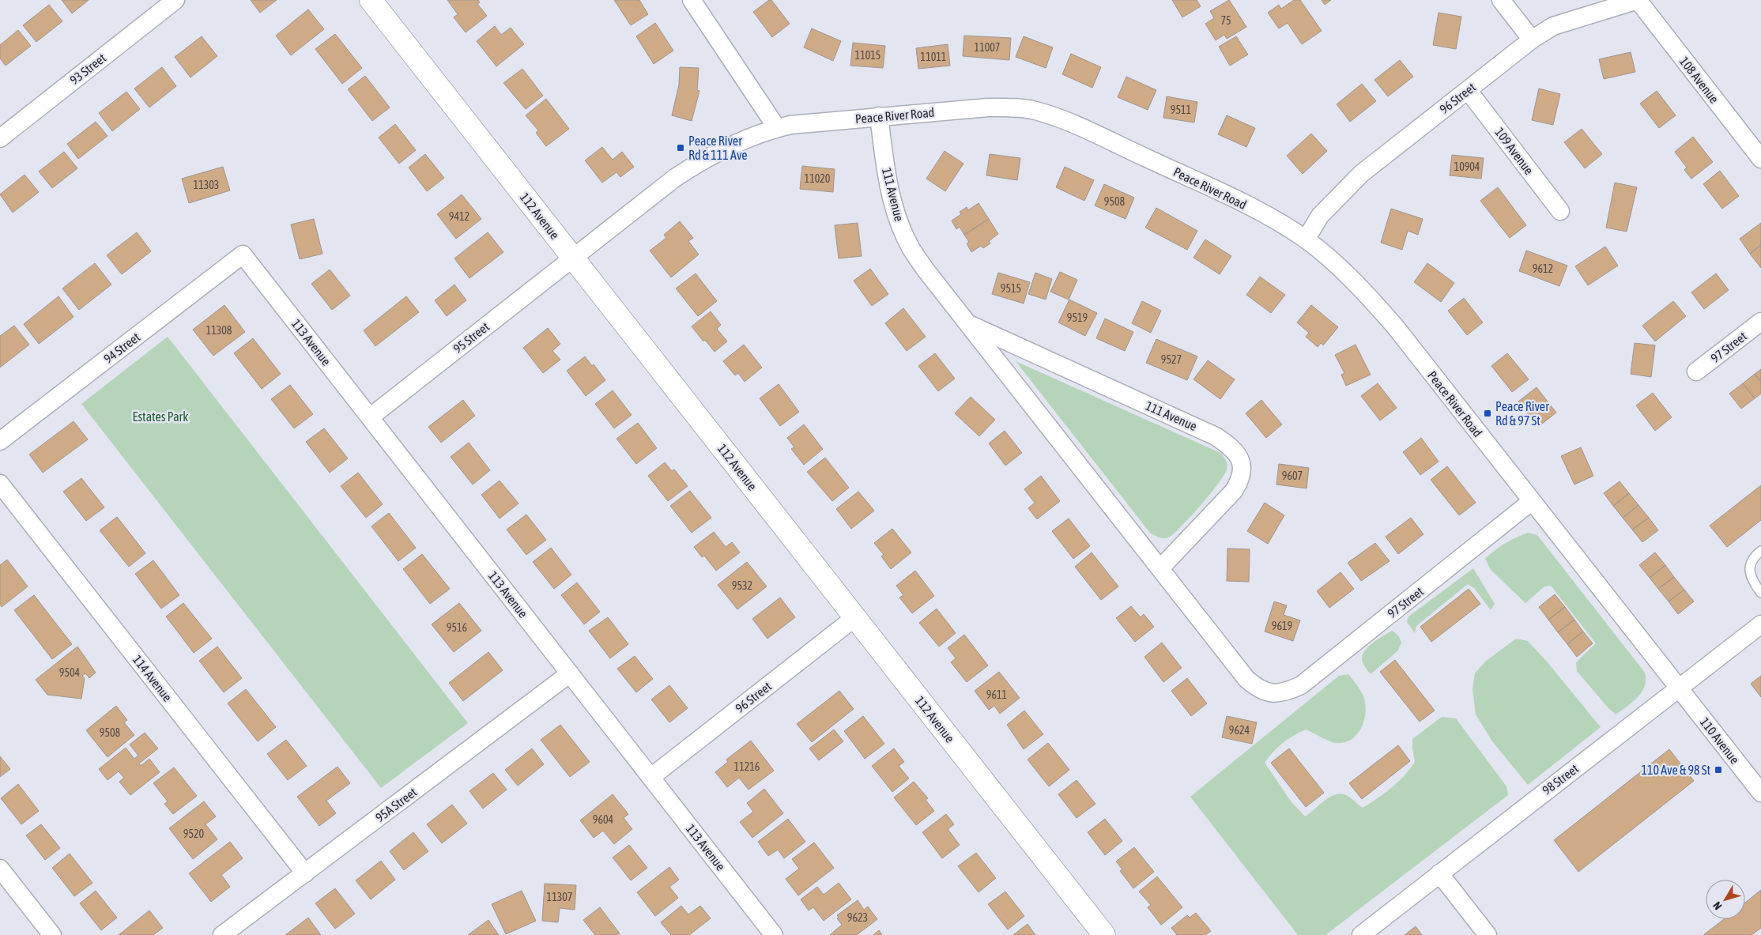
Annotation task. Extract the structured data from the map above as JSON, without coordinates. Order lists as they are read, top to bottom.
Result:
{
  "streets": {
    "street": [
      "93 Street",
      "108 Avenue",
      "96 Street",
      "Peace River Road",
      "109 Avenue",
      "111 Avenue",
      "112 Avenue",
      "95 Street",
      "113 Avenue",
      "97 Street",
      "94 Street",
      "114 Avenue",
      "110 Avenue",
      "98 Street",
      "95A Street"
    ]
  },
  "crossings": [
    ["108 Avenue", "96 Street"],
    ["96 Street", "Peace River Road"],
    ["96 Street", "109 Avenue"],
    ["96 Street", "112 Avenue"],
    ["96 Street", "113 Avenue"],
    ["Peace River Road", "111 Avenue"],
    ["Peace River Road", "112 Avenue"],
    ["Peace River Road", "95 Street"],
    ["Peace River Road", "97 Street"],
    ["Peace River Road", "110 Avenue"],
    ["Peace River Road", "98 Street"],
    ["111 Avenue", "97 Street"],
    ["112 Avenue", "95 Street"],
    ["95 Street", "113 Avenue"],
    ["113 Avenue", "94 Street"],
    ["113 Avenue", "95A Street"],
    ["114 Avenue", "95A Street"],
    ["110 Avenue", "98 Street"]
  ],
  "parks": ["Estates Park"],
  "places": {
    "transit": ["Peace River Rd & 111 Ave", "Peace River Rd & 97 St", "110 Ave & 98 St"]
  },
  "house_numbers": [
    "75",
    "11007",
    "11015",
    "11011",
    "9511",
    "10904",
    "11020",
    "11303",
    "9508",
    "9412",
    "9612",
    "9515",
    "9519",
    "11308",
    "9527",
    "9607",
    "9532",
    "9619",
    "9516",
    "9504",
    "9611",
    "9624",
    "9508",
    "11216",
    "9604",
    "9520",
    "11307",
    "9623"
  ],
  "north": "bottom left"
}
